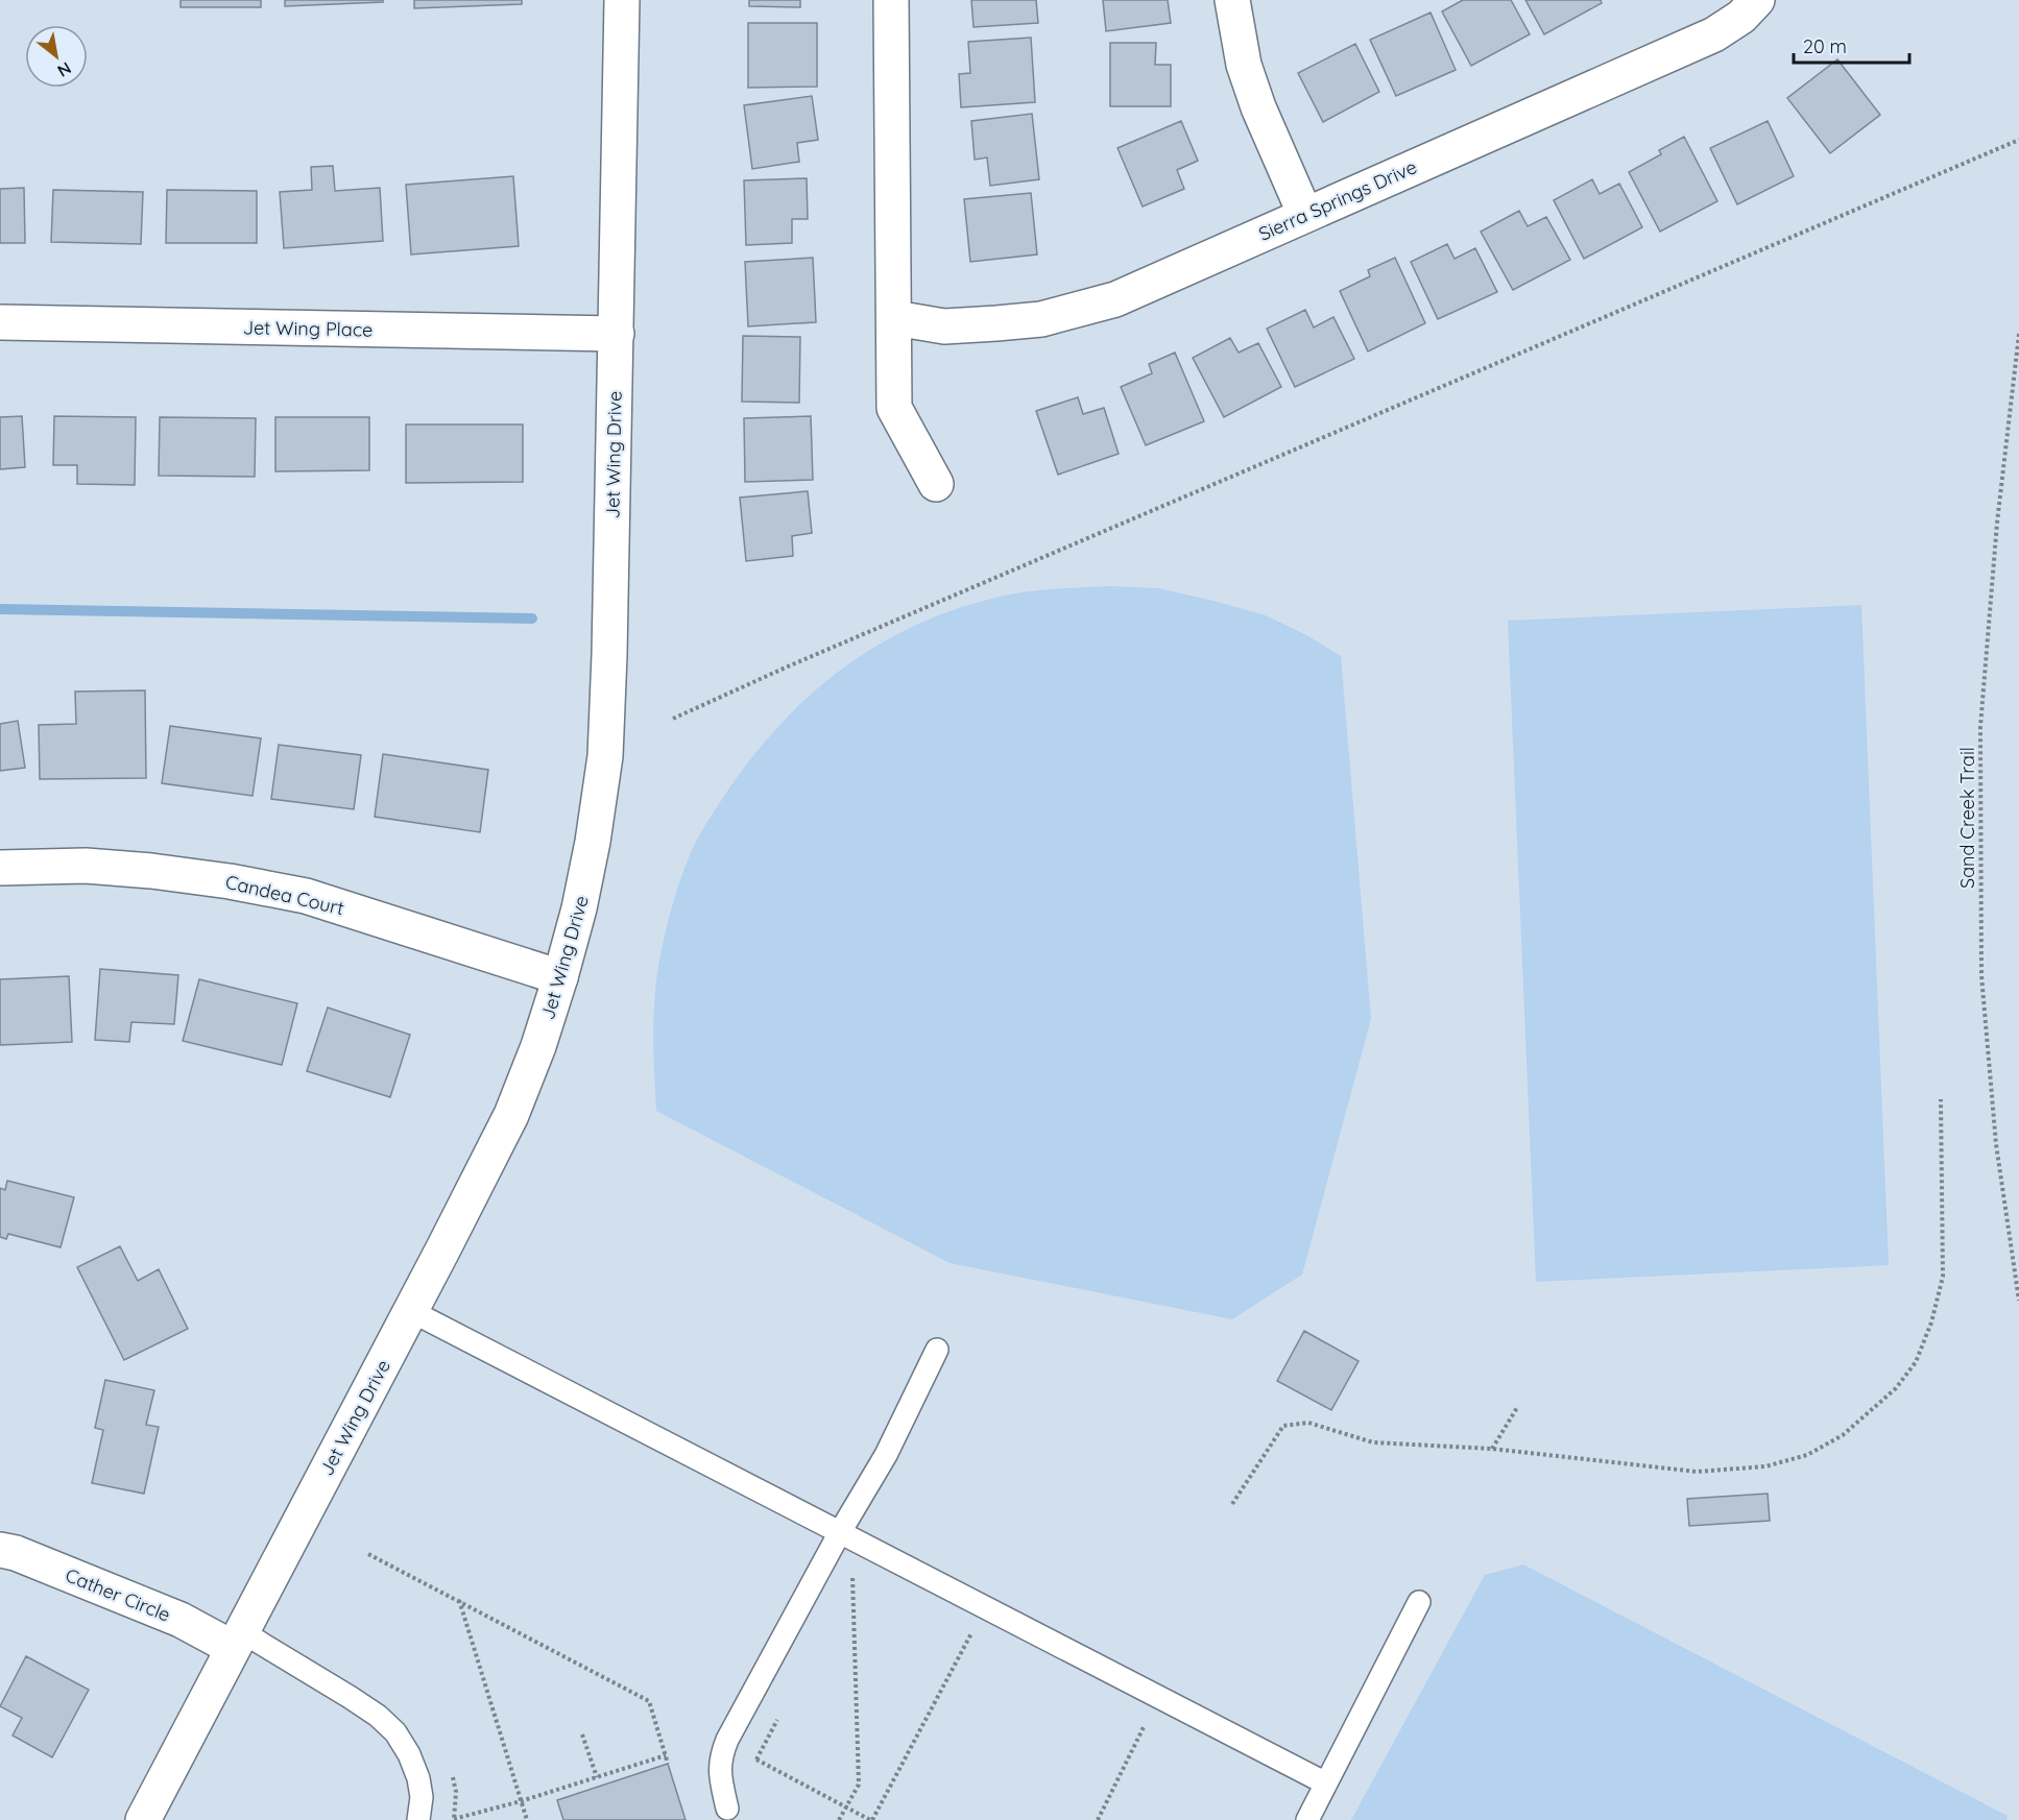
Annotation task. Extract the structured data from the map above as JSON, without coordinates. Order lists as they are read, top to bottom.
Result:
{
  "streets": {
    "street": [
      "Sierra Springs Drive",
      "Jet Wing Place",
      "Jet Wing Drive",
      "Candea Court",
      "Cather Circle"
    ],
    "path": ["Sand Creek Trail"]
  },
  "crossings": [
    ["Jet Wing Place", "Jet Wing Drive"],
    ["Jet Wing Drive", "Candea Court"],
    ["Jet Wing Drive", "Cather Circle"]
  ],
  "scale_bar": "20 m",
  "north": "bottom right"
}
